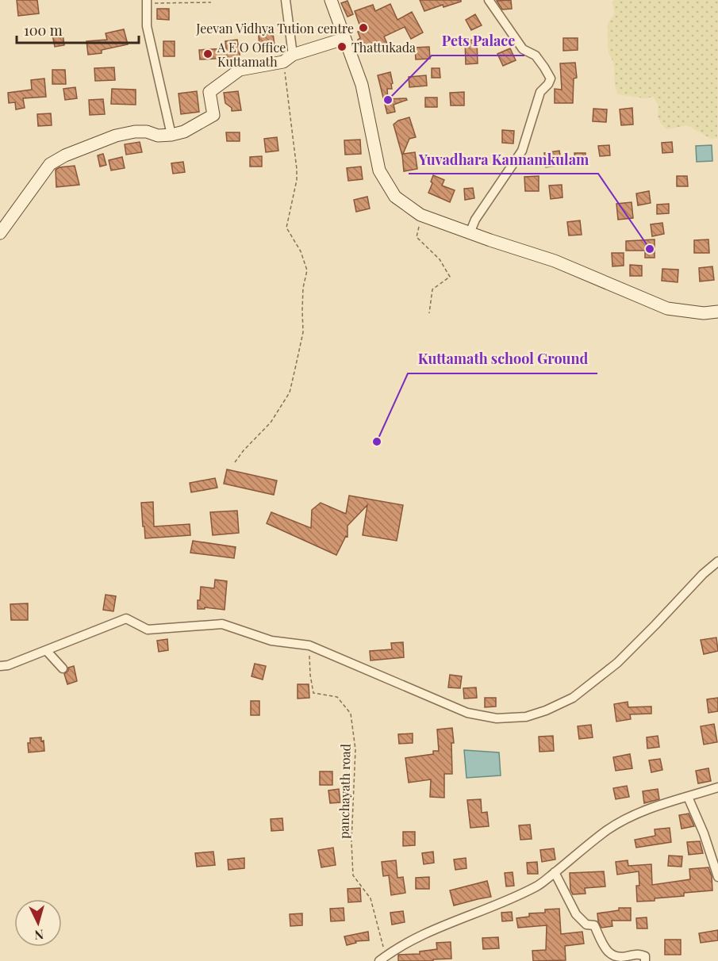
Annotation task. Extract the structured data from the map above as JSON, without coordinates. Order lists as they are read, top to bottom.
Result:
{
  "streets": {
    "path": ["panchayath road"]
  },
  "places": [
    "Jeevan Vidhya Tution centre",
    "Thattukada",
    "A E O Office Kuttamath",
    "Pets Palace",
    "Yuvadhara Kannamkulam",
    "Kuttamath school Ground"
  ],
  "scale_bar": "100 m",
  "north": "bottom"
}
